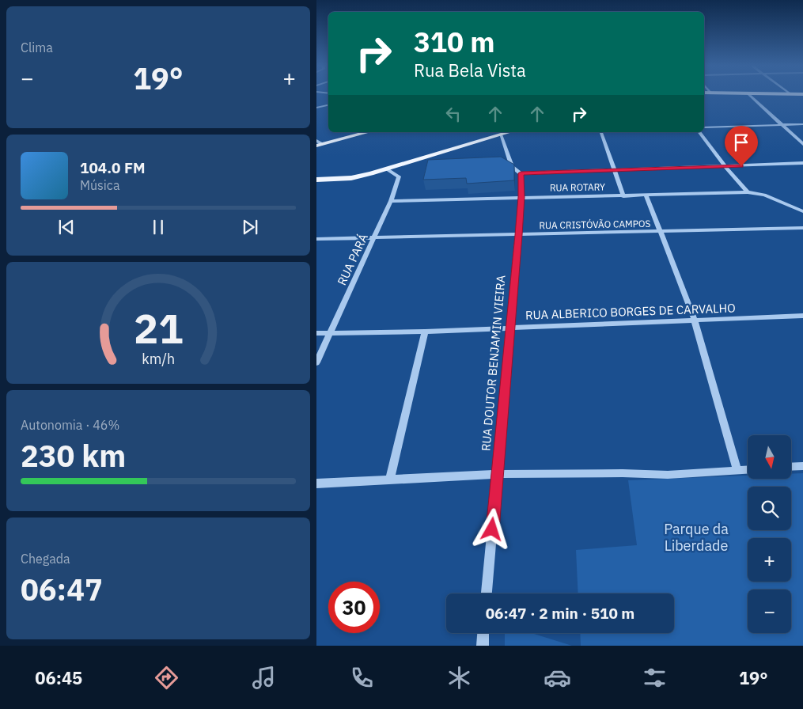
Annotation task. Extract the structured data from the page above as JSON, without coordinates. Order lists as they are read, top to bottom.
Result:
{
  "streets": {
    "street": [
      "RUA ROTARY",
      "RUA CRISTÓVÃO CAMPOS",
      "RUA PARÁ",
      "RUA ALBERICO BORGES DE CARVALHO",
      "RUA DOUTOR BENJAMIN VIEIRA"
    ]
  },
  "crossings": [
    ["RUA ROTARY", "RUA PARÁ"],
    ["RUA ROTARY", "RUA DOUTOR BENJAMIN VIEIRA"],
    ["RUA CRISTÓVÃO CAMPOS", "RUA PARÁ"],
    ["RUA CRISTÓVÃO CAMPOS", "RUA DOUTOR BENJAMIN VIEIRA"],
    ["RUA PARÁ", "RUA ALBERICO BORGES DE CARVALHO"],
    ["RUA ALBERICO BORGES DE CARVALHO", "RUA DOUTOR BENJAMIN VIEIRA"]
  ],
  "parks": ["Parque da Liberdade"],
  "north": "bottom",
  "page": {
    "tile": [
      "Clima",
      ["Autonomia · 46%", "230 km"],
      ["Chegada", "06:47"]
    ],
    "turn": ["310 m", "Rua Bela Vista"],
    "heat": ["−", "19°", "+"],
    "song": ["104.0 FM", "Música"],
    "map_buttons": ["+", "−"],
    "limit": "30",
    "trip": "06:47 · 2 min · 510 m",
    "tabs": ["06:45", "19°"],
    "gauge": ["21", "km/h"]
  }
}
